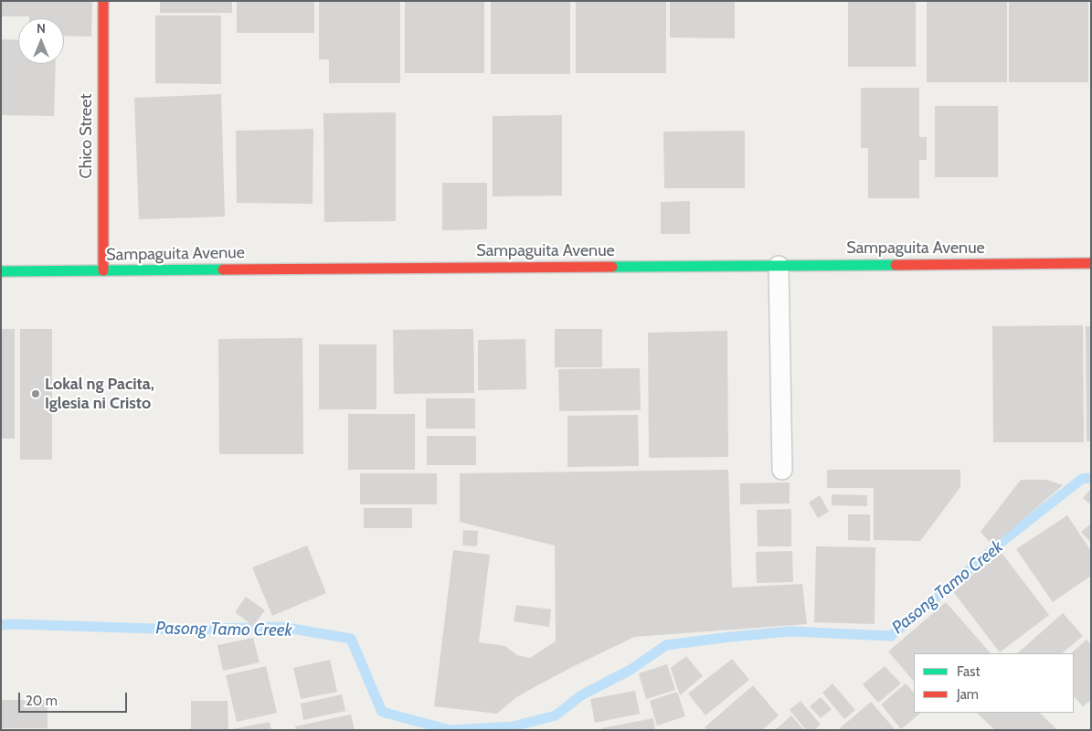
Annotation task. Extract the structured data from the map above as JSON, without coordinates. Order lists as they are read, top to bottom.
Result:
{
  "streets": {
    "street": ["Chico Street", "Sampaguita Avenue"]
  },
  "crossings": [
    ["Chico Street", "Sampaguita Avenue"]
  ],
  "water": ["Pasong Tamo Creek"],
  "places": ["Lokal ng Pacita, Iglesia ni Cristo"],
  "legend": ["Fast", "Jam"],
  "scale_bar": "20 m",
  "north": "top"
}
